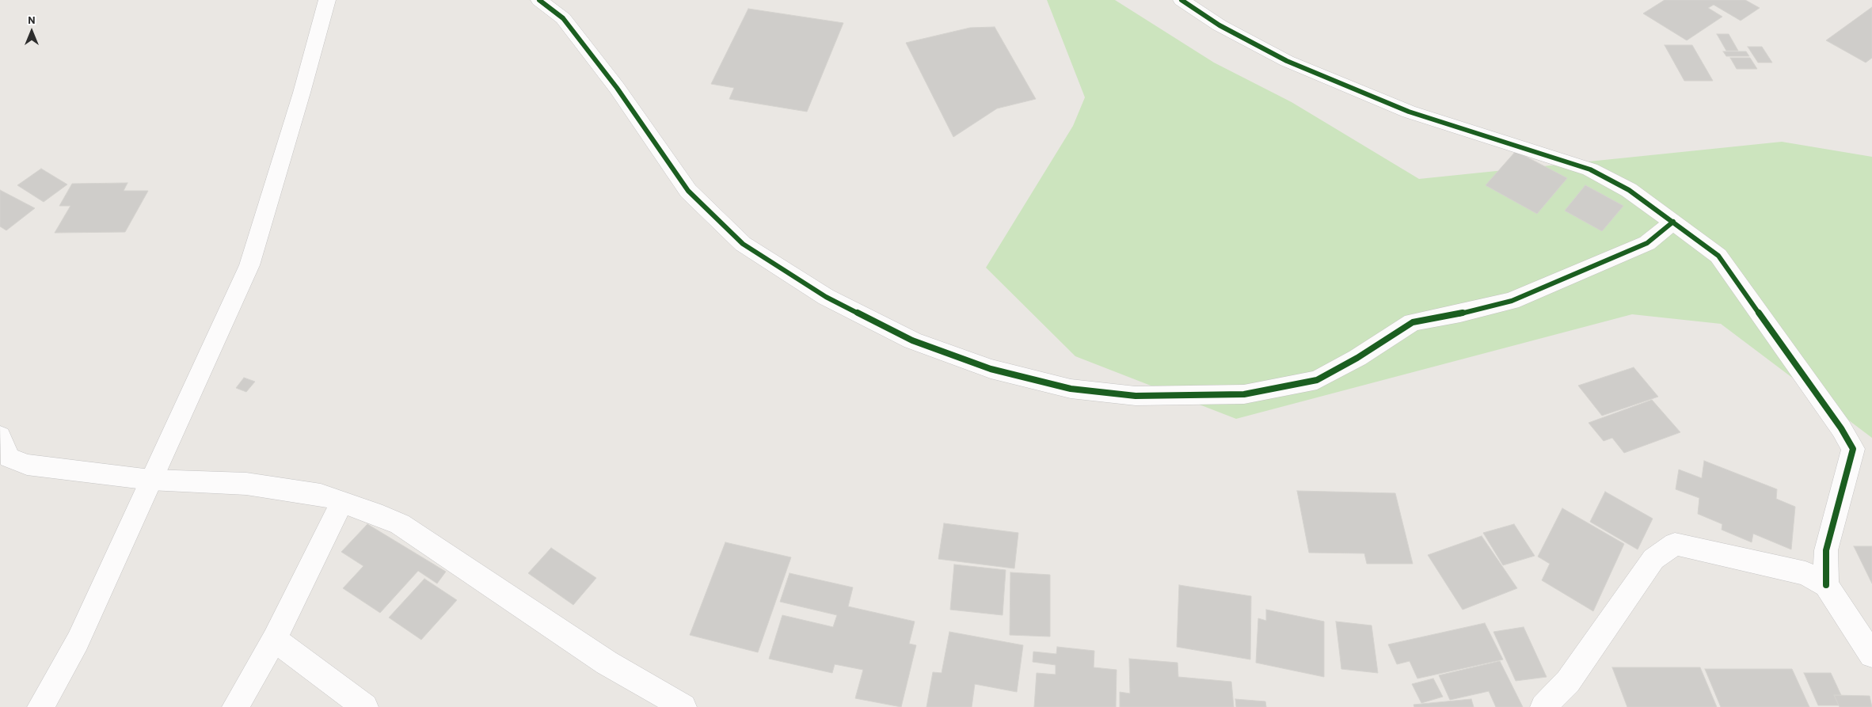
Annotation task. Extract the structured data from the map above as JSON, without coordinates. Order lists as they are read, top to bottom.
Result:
{
  "north": "top"
}
